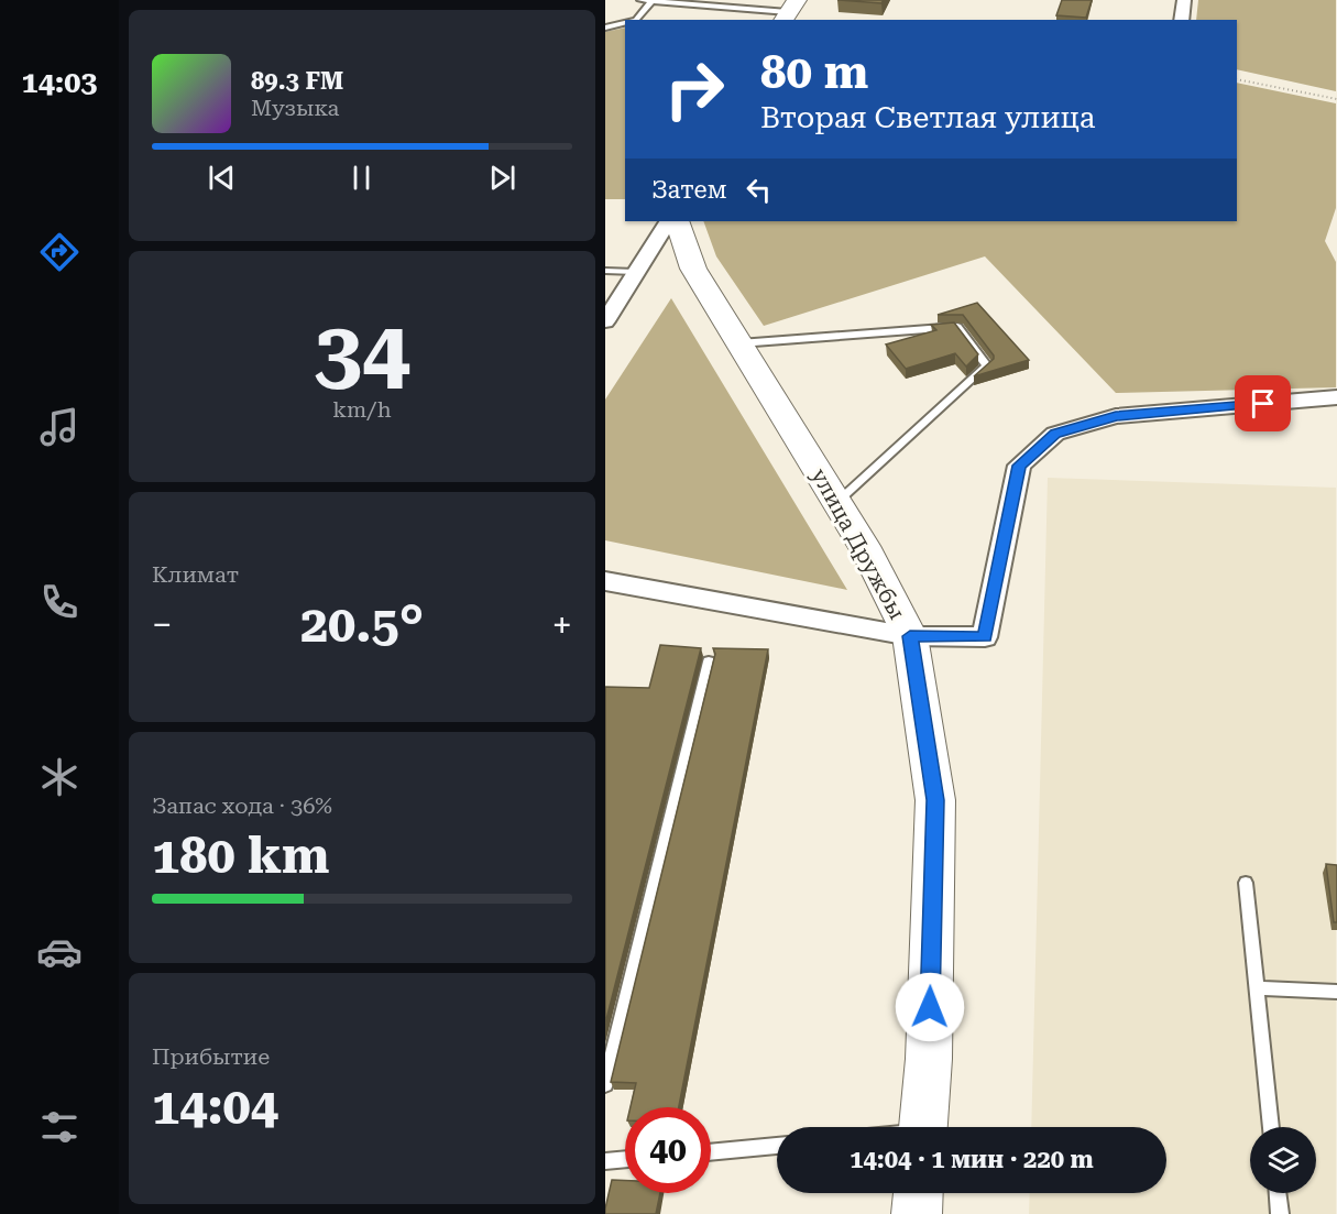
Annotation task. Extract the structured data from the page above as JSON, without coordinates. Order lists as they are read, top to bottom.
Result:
{
  "streets": {
    "street": ["улица Дружбы"]
  },
  "page": {
    "tabs": "14:03",
    "turn": ["80 m", "Вторая Светлая улица"],
    "song": ["89.3 FM", "Музыка"],
    "then": "Затем",
    "tile": [
      ["34", "km/h"],
      "Климат",
      ["Запас хода · 36%", "180 km"],
      ["Прибытие", "14:04"]
    ],
    "heat": ["−", "20.5°", "+"],
    "limit": "40",
    "trip": "14:04 · 1 мин · 220 m"
  }
}
